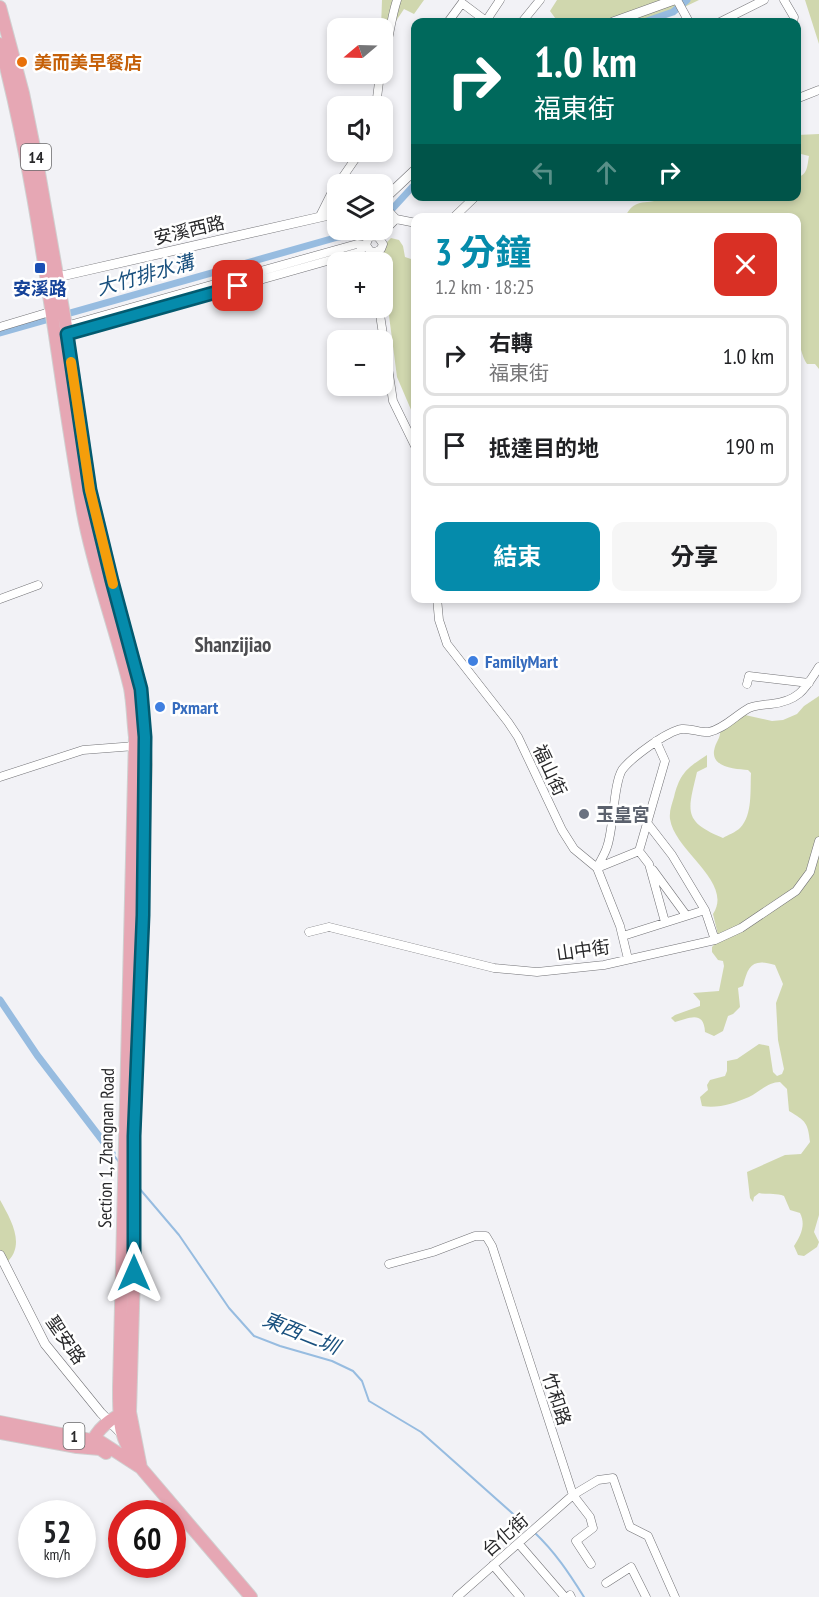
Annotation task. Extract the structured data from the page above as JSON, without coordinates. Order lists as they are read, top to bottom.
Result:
{
  "streets": {
    "main road": ["14", "Section 1, Zhangnan Road", "1"],
    "street": [
      "安溪西路",
      "福山街",
      "山中街",
      "聖安路",
      "竹和路",
      "台化街"
    ]
  },
  "crossings": [
    ["14", "安溪西路"],
    ["14", "Section 1, Zhangnan Road"],
    ["Section 1, Zhangnan Road", "聖安路"],
    ["Section 1, Zhangnan Road", "1"],
    ["竹和路", "台化街"]
  ],
  "districts": ["Shanzijiao"],
  "water": ["大竹排水溝", "東西二圳"],
  "places": {
    "other": [
      "美而美早餐店",
      "FamilyMart",
      "Pxmart",
      "玉皇宮"
    ],
    "transit": ["安溪路"]
  },
  "north": "left",
  "page": {
    "map_buttons": ["+", "−"],
    "turn": ["1.0 km", "福東街"],
    "heading": ["3 分鐘", "1.2 km · 18:25"],
    "list": [
      {
        "name": "右轉",
        "note": "福東街",
        "value": "1.0 km"
      },
      {
        "name": "抵達目的地",
        "value": "190 m"
      }
    ],
    "buttons": ["結束", "分享"],
    "speed": "52 km/h",
    "limit": "60"
  }
}
